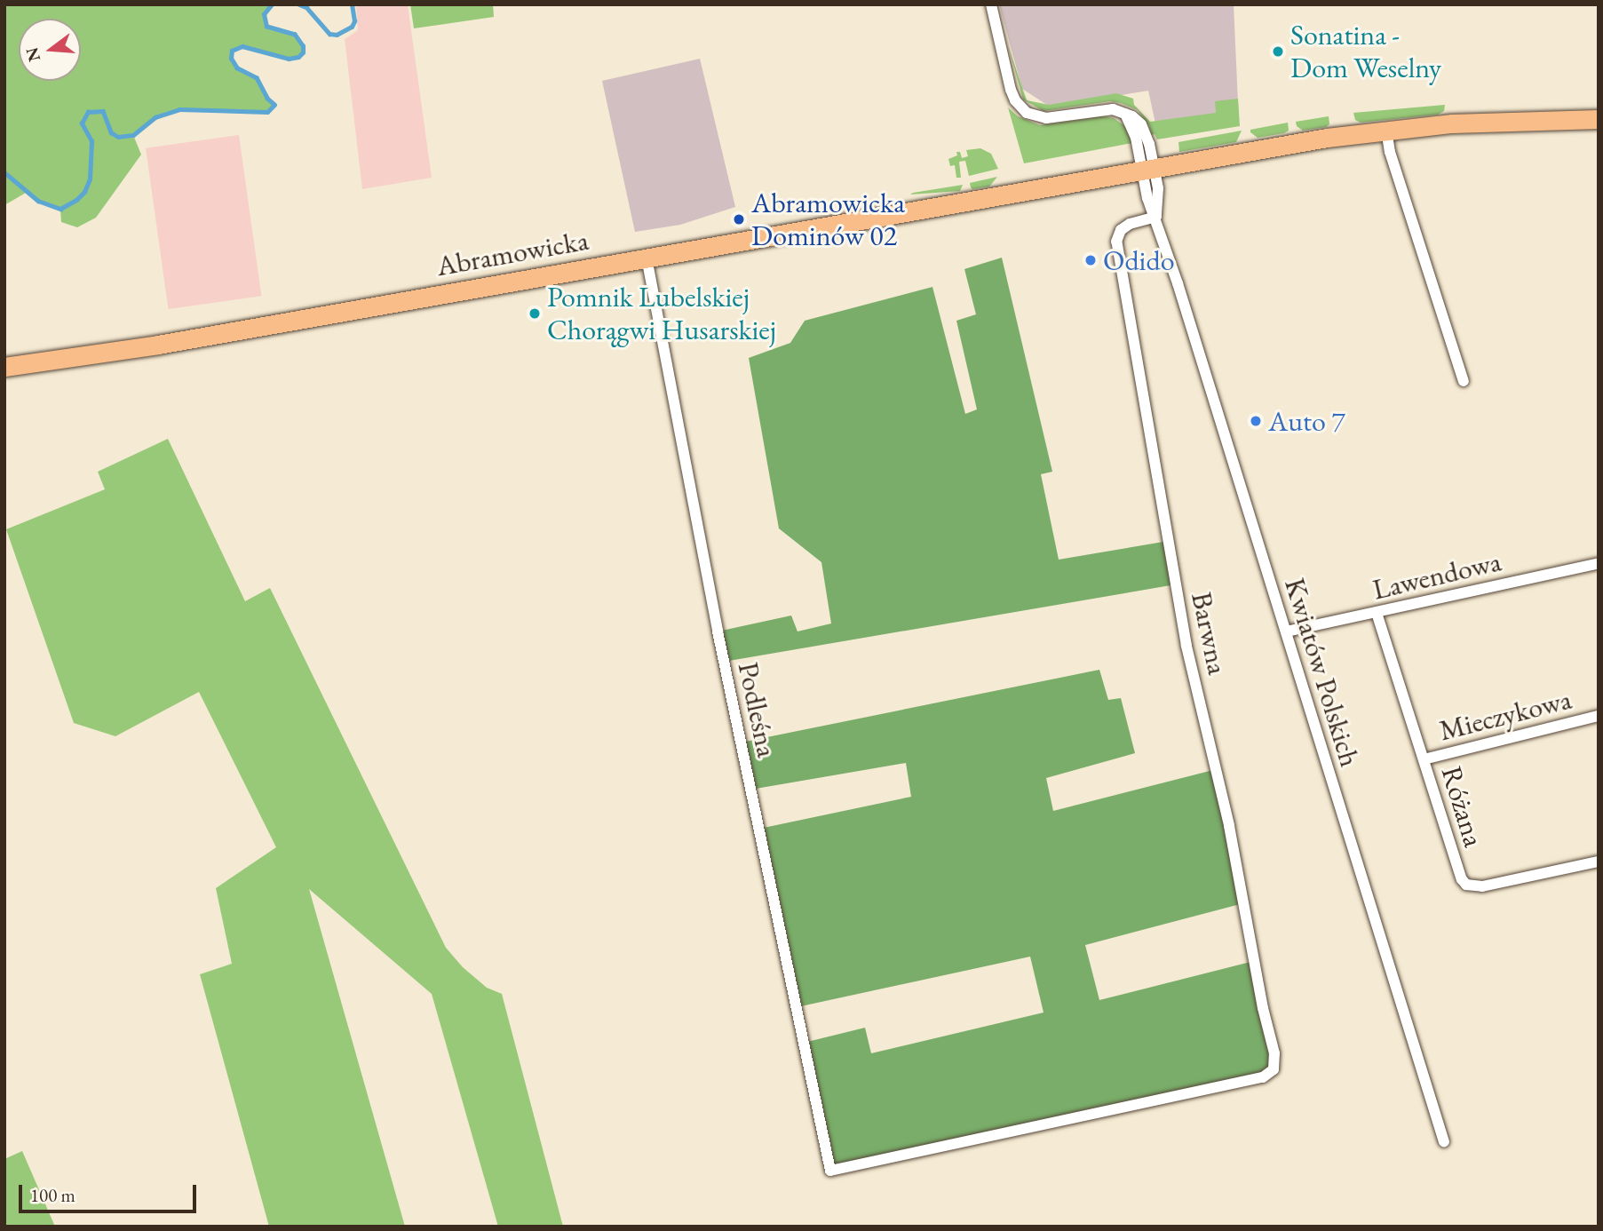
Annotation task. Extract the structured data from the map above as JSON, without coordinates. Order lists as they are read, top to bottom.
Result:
{
  "streets": {
    "main road": ["Abramowicka"],
    "street": [
      "Lawendowa",
      "Barwna",
      "Kwiatów Polskich",
      "Podleśna",
      "Mieczykowa",
      "Różana"
    ]
  },
  "crossings": [
    ["Abramowicka", "Kwiatów Polskich"],
    ["Abramowicka", "Podleśna"],
    ["Lawendowa", "Kwiatów Polskich"],
    ["Lawendowa", "Różana"],
    ["Barwna", "Kwiatów Polskich"],
    ["Barwna", "Podleśna"],
    ["Mieczykowa", "Różana"]
  ],
  "places": [
    "Sonatina - Dom Weselny",
    "Abramowicka Dominów 02",
    "Odido",
    "Pomnik Lubelskiej Chorągwi Husarskiej",
    "Auto 7"
  ],
  "scale_bar": "100 m",
  "north": "left"
}
